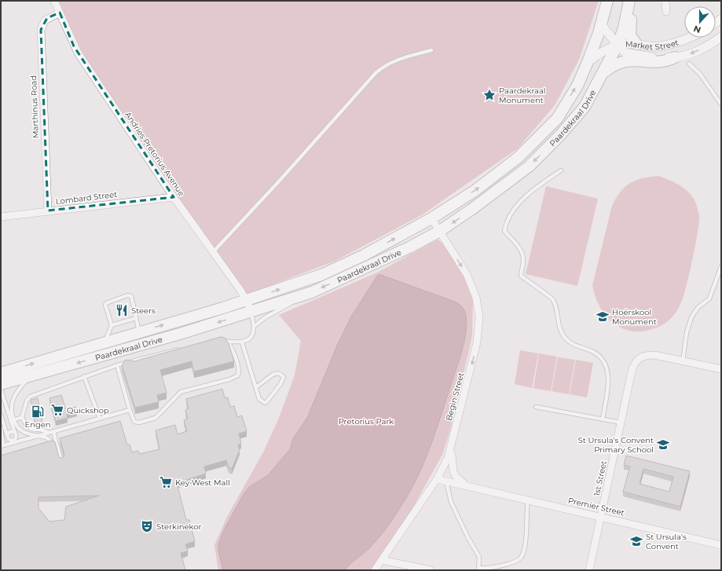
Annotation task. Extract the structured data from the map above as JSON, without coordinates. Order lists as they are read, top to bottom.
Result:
{
  "streets": {
    "main road": ["Paardekraal Drive"],
    "street": [
      "Market Street",
      "Marthinus Road",
      "Andries Pretorius Avenue",
      "Lombard Street",
      "Begin Street",
      "1st Street",
      "Premier Street"
    ]
  },
  "crossings": [
    ["Market Street", "Paardekraal Drive"],
    ["Marthinus Road", "Andries Pretorius Avenue"],
    ["Marthinus Road", "Lombard Street"],
    ["Paardekraal Drive", "Andries Pretorius Avenue"],
    ["Paardekraal Drive", "Begin Street"],
    ["Andries Pretorius Avenue", "Lombard Street"],
    ["Begin Street", "Premier Street"],
    ["1st Street", "Premier Street"]
  ],
  "one_way": ["Begin Street"],
  "parks": ["Pretorius Park"],
  "places": {
    "place": ["Paardekraal Monument"],
    "restaurant": ["Steers"],
    "school or university": ["Hoërskool Monument", "St Ursula's Convent Primary School", "St Ursula's Convent"],
    "supermarket": ["Quickshop", "Key West Mall"],
    "fuel station": ["Engen"],
    "theatre": ["Sterkinekor"]
  },
  "north": "bottom"
}
